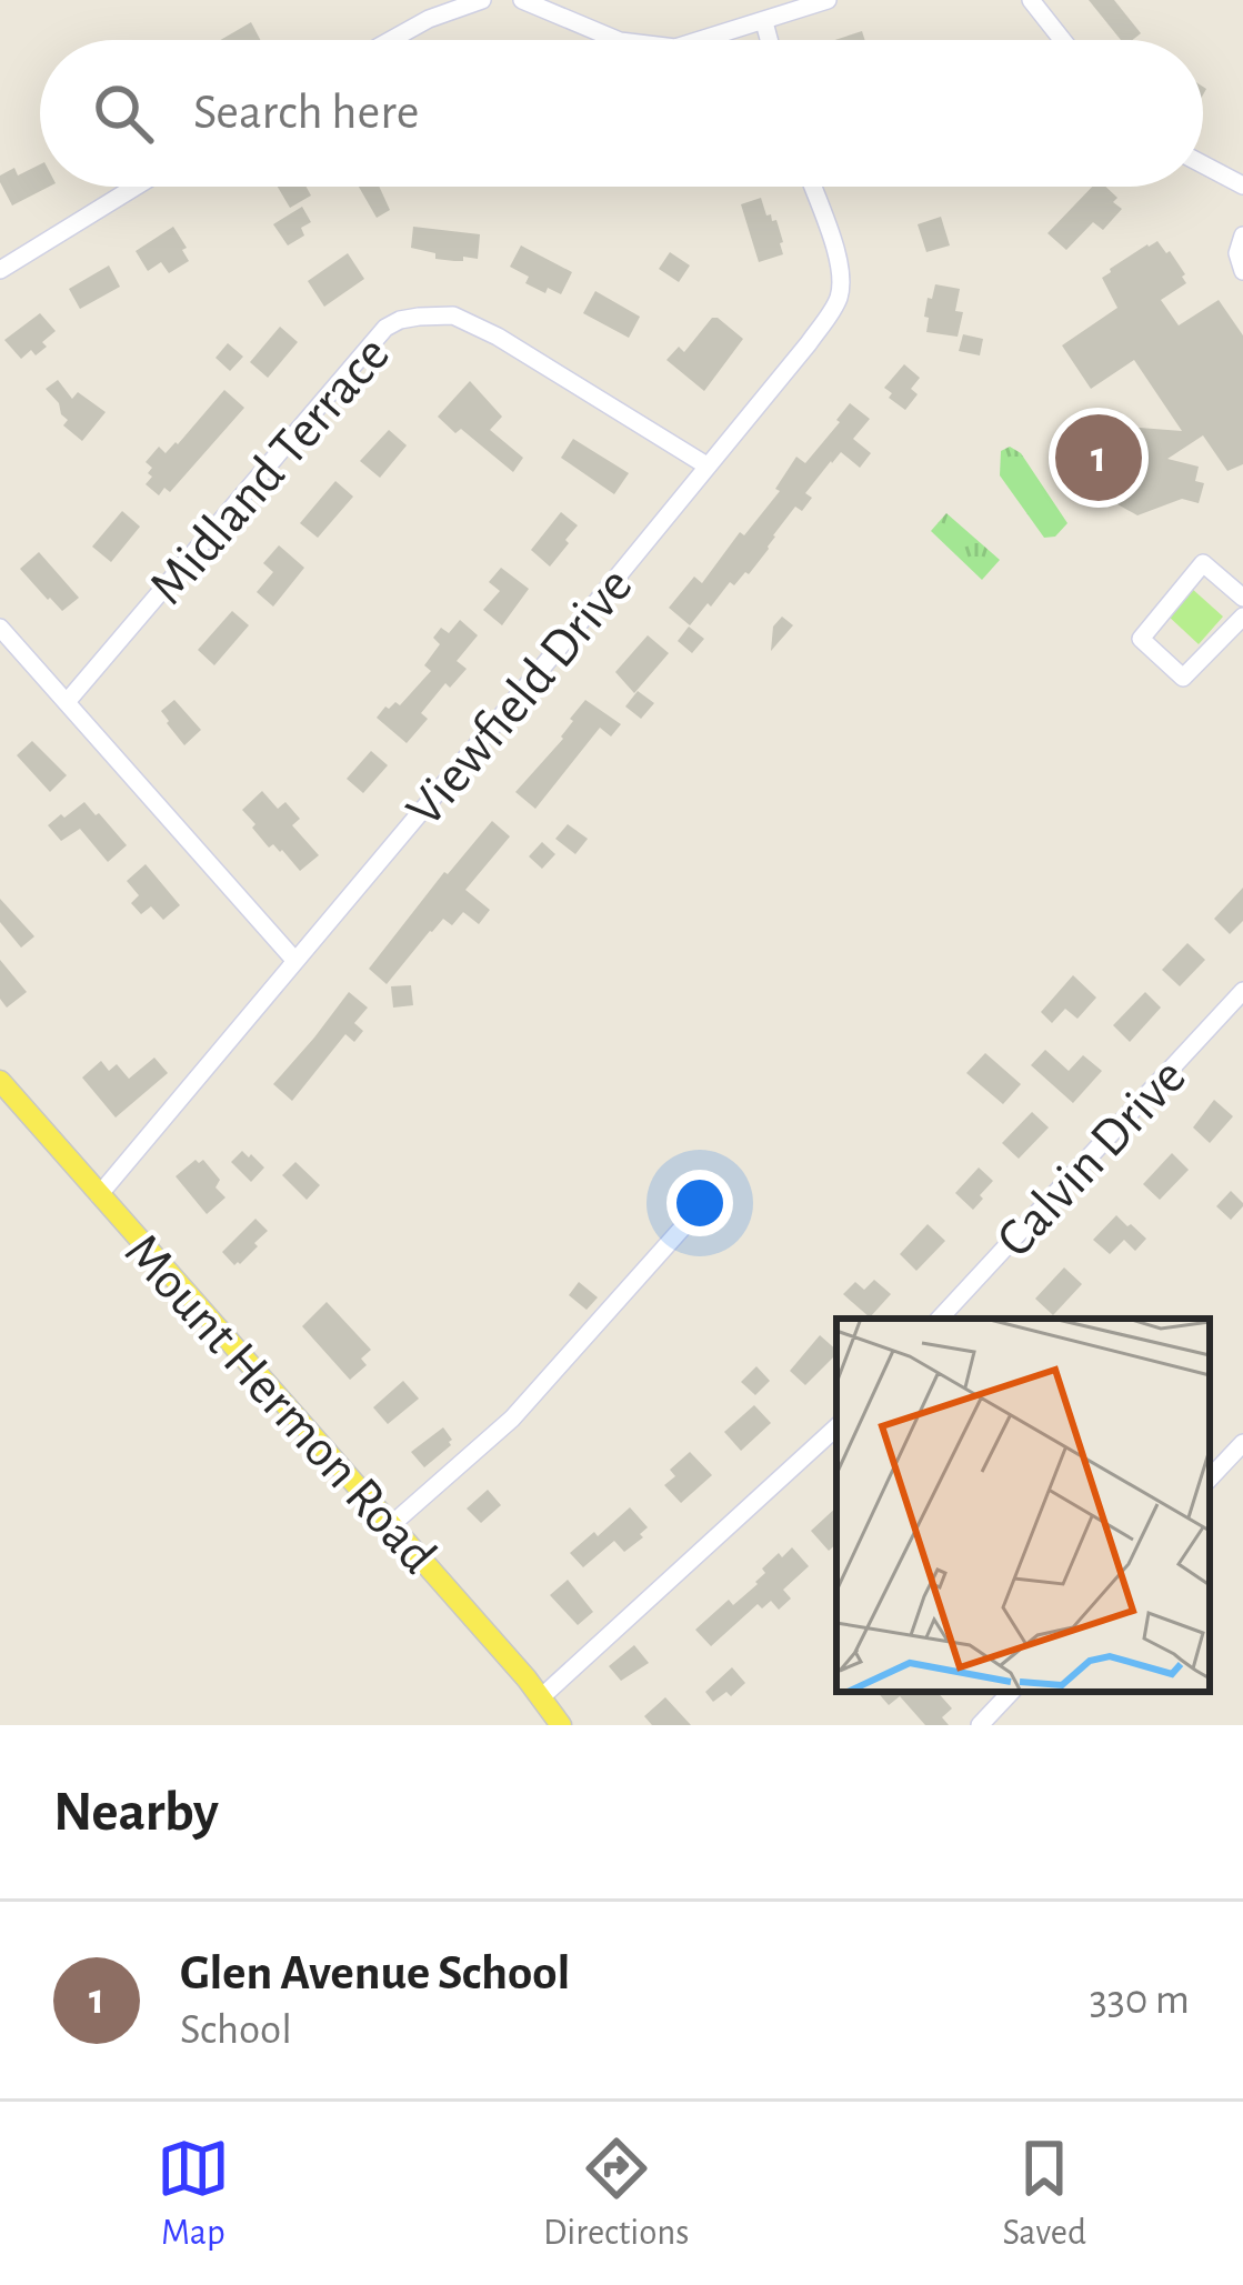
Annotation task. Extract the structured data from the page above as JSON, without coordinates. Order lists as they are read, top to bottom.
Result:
{
  "streets": {
    "main road": ["Mount Hermon Road"],
    "street": ["Midland Terrace", "Viewfield Drive", "Calvin Drive"]
  },
  "crossings": [
    ["Midland Terrace", "Viewfield Drive"],
    ["Viewfield Drive", "Mount Hermon Road"]
  ],
  "page": {
    "search": "Search here",
    "pins": "1",
    "heading": "Nearby",
    "list": [
      {
        "mark": "1",
        "name": "Glen Avenue School",
        "note": "School",
        "value": "330 m"
      }
    ],
    "nav": ["Map", "Directions", "Saved"]
  }
}
